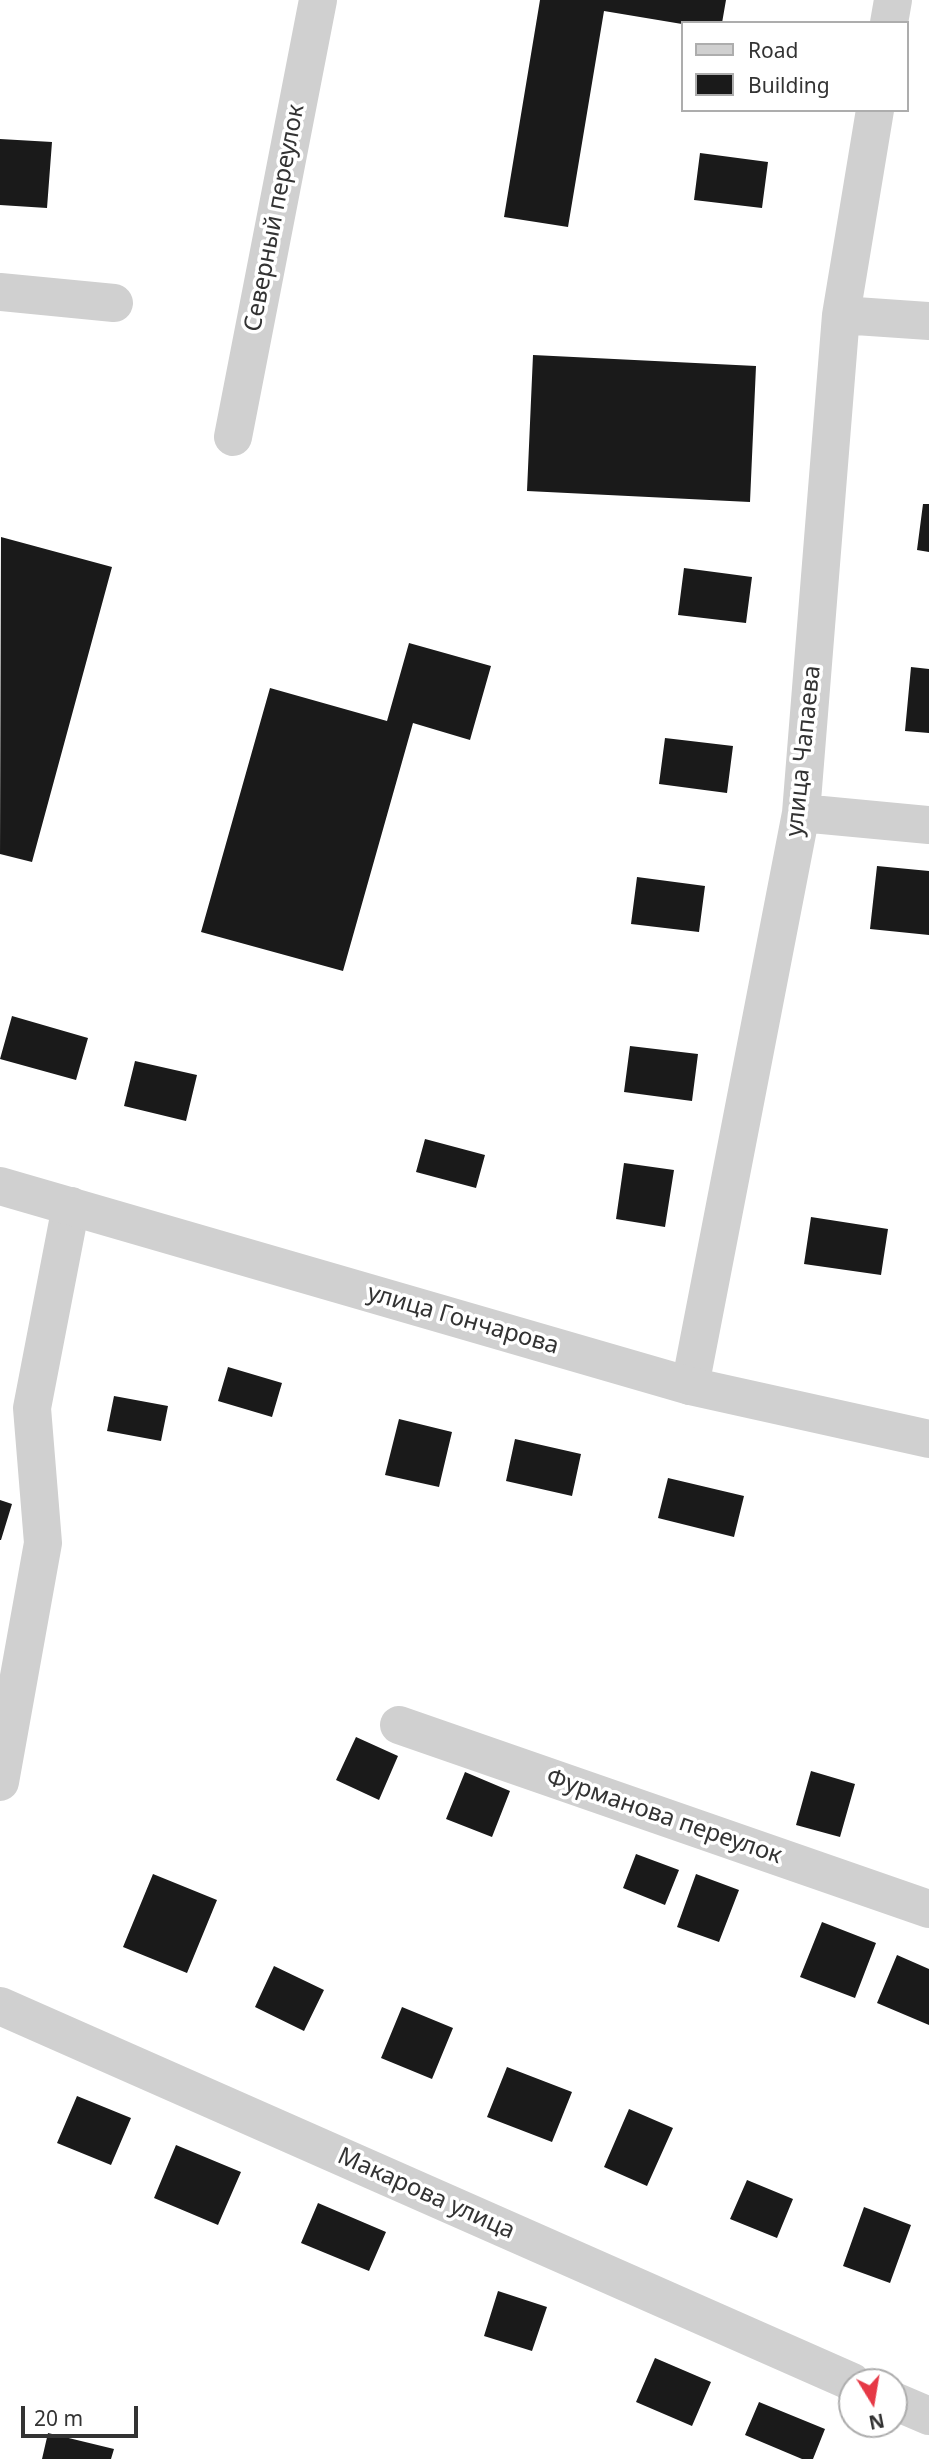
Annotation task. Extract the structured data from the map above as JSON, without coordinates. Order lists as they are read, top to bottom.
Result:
{
  "streets": {
    "street": [
      "Северный переулок",
      "улица Чапаева",
      "улица Гончарова",
      "Фурманова переулок",
      "Макарова улица"
    ]
  },
  "crossings": [
    ["улица Чапаева", "улица Гончарова"]
  ],
  "legend": ["Road", "Building"],
  "scale_bar": "20 m",
  "north": "bottom"
}
